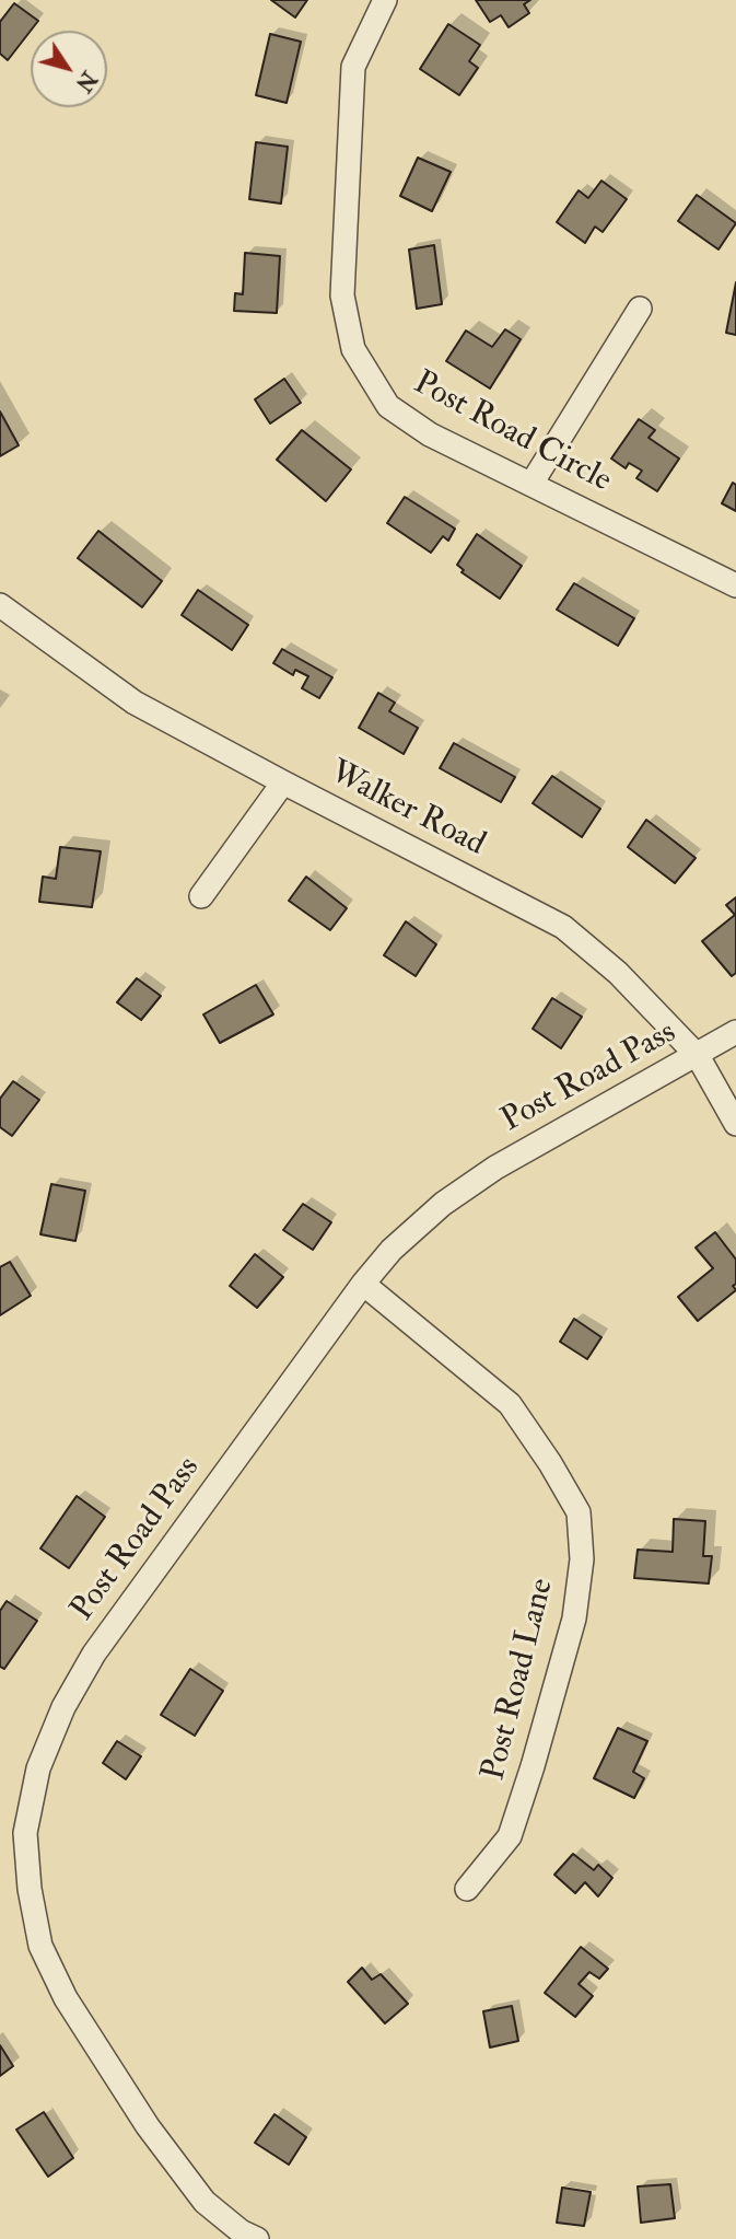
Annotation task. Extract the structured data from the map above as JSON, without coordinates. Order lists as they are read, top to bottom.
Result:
{
  "streets": {
    "street": [
      "Post Road Circle",
      "Walker Road",
      "Post Road Pass",
      "Post Road Lane"
    ]
  },
  "crossings": [
    ["Walker Road", "Post Road Pass"],
    ["Post Road Pass", "Post Road Lane"]
  ],
  "north": "bottom right"
}
